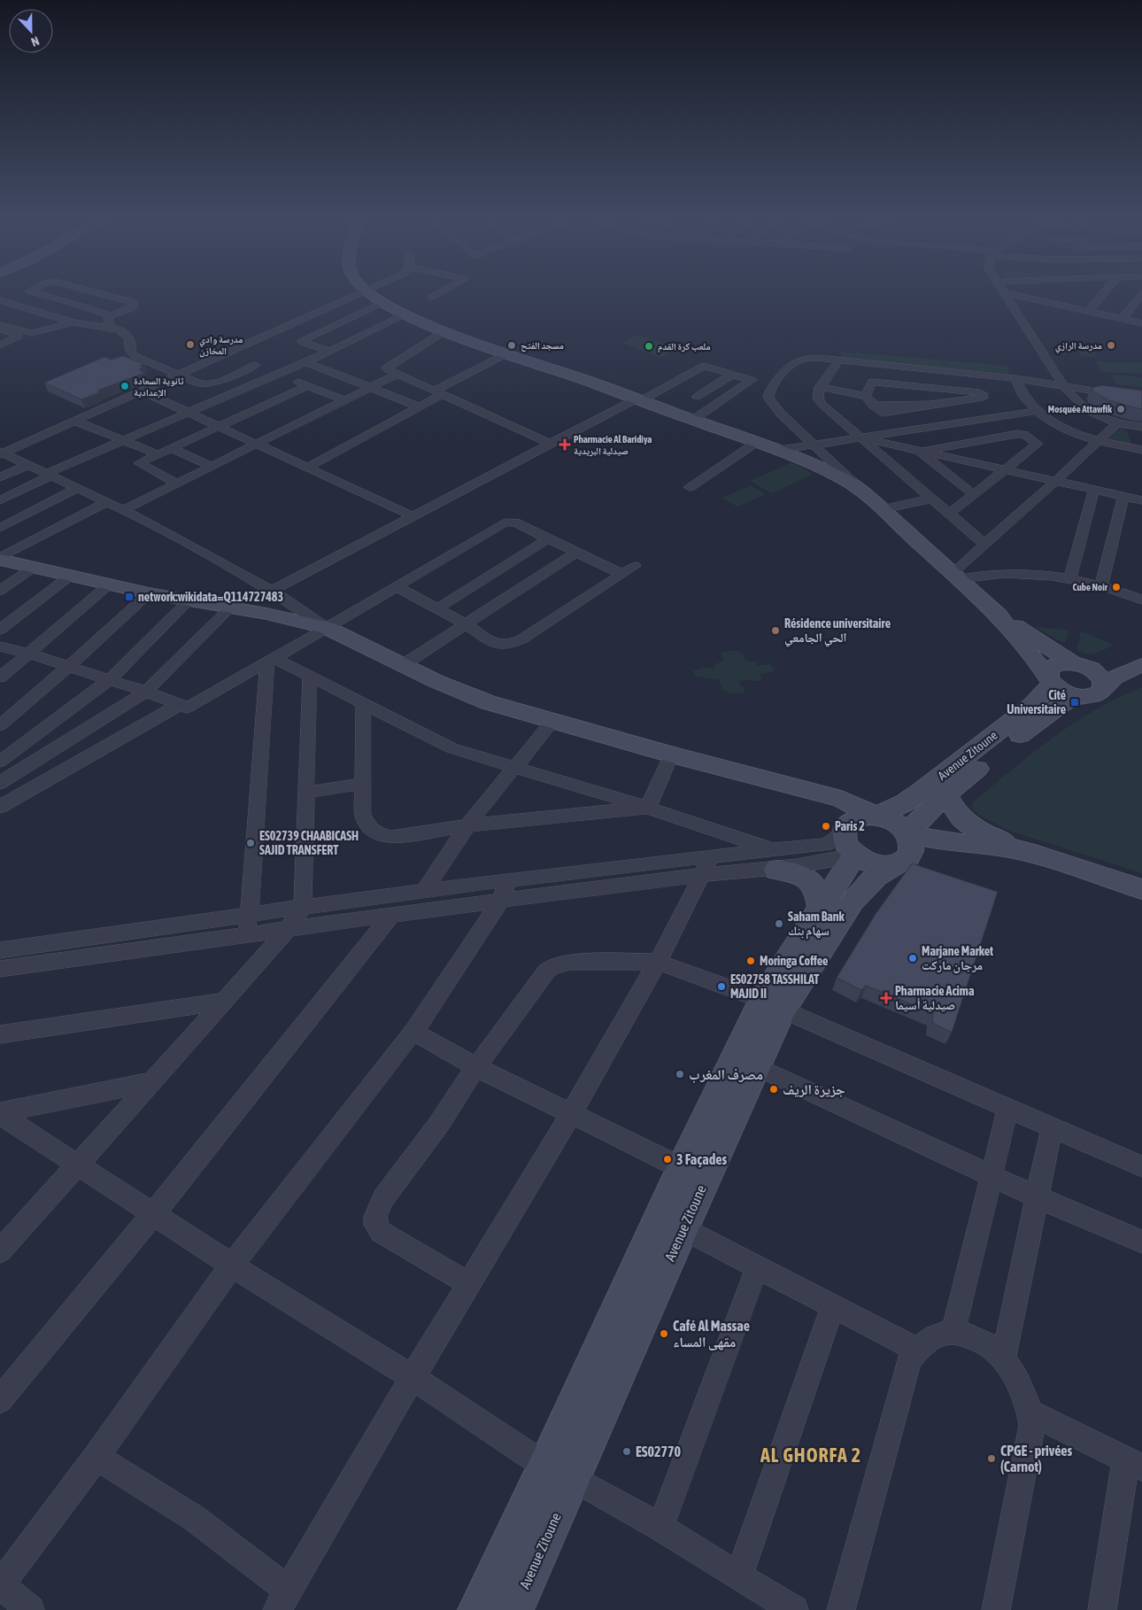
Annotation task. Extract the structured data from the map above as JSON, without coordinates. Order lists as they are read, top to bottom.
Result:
{
  "streets": {
    "street": ["Avenue Zitoune"]
  },
  "districts": ["AL GHORFA 2"],
  "places": {
    "other": [
      "مدرسة وادي المخازن",
      "مسجد الفتح",
      "مدرسة الرازي",
      "ملعب كرة القدم",
      "ثانوية السعادة الإعدادية",
      "Mosquée Attawfik",
      "Cube Noir",
      "Résidence universitaire الحي الجامعي",
      "Paris 2",
      "ES02739 CHAABICASH SAJID TRANSFERT",
      "Saham Bank سهام بنك",
      "Marjane Market مرجان ماركت",
      "Moringa Coffee",
      "ES02758 TASSHILAT MAJID II",
      "مصرف المغرب",
      "جزيرة الريف",
      "3 Façades",
      "Café Al Massae مقهى المساء",
      "ES02770",
      "CPGE - privées (Carnot)"
    ],
    "health": ["Pharmacie Al Baridiya صيدلية البريدية", "Pharmacie Acima صيدلية أسيما"],
    "transit": ["network:wikidata=Q114727483", "Cité Universitaire"]
  },
  "north": "bottom"
}
